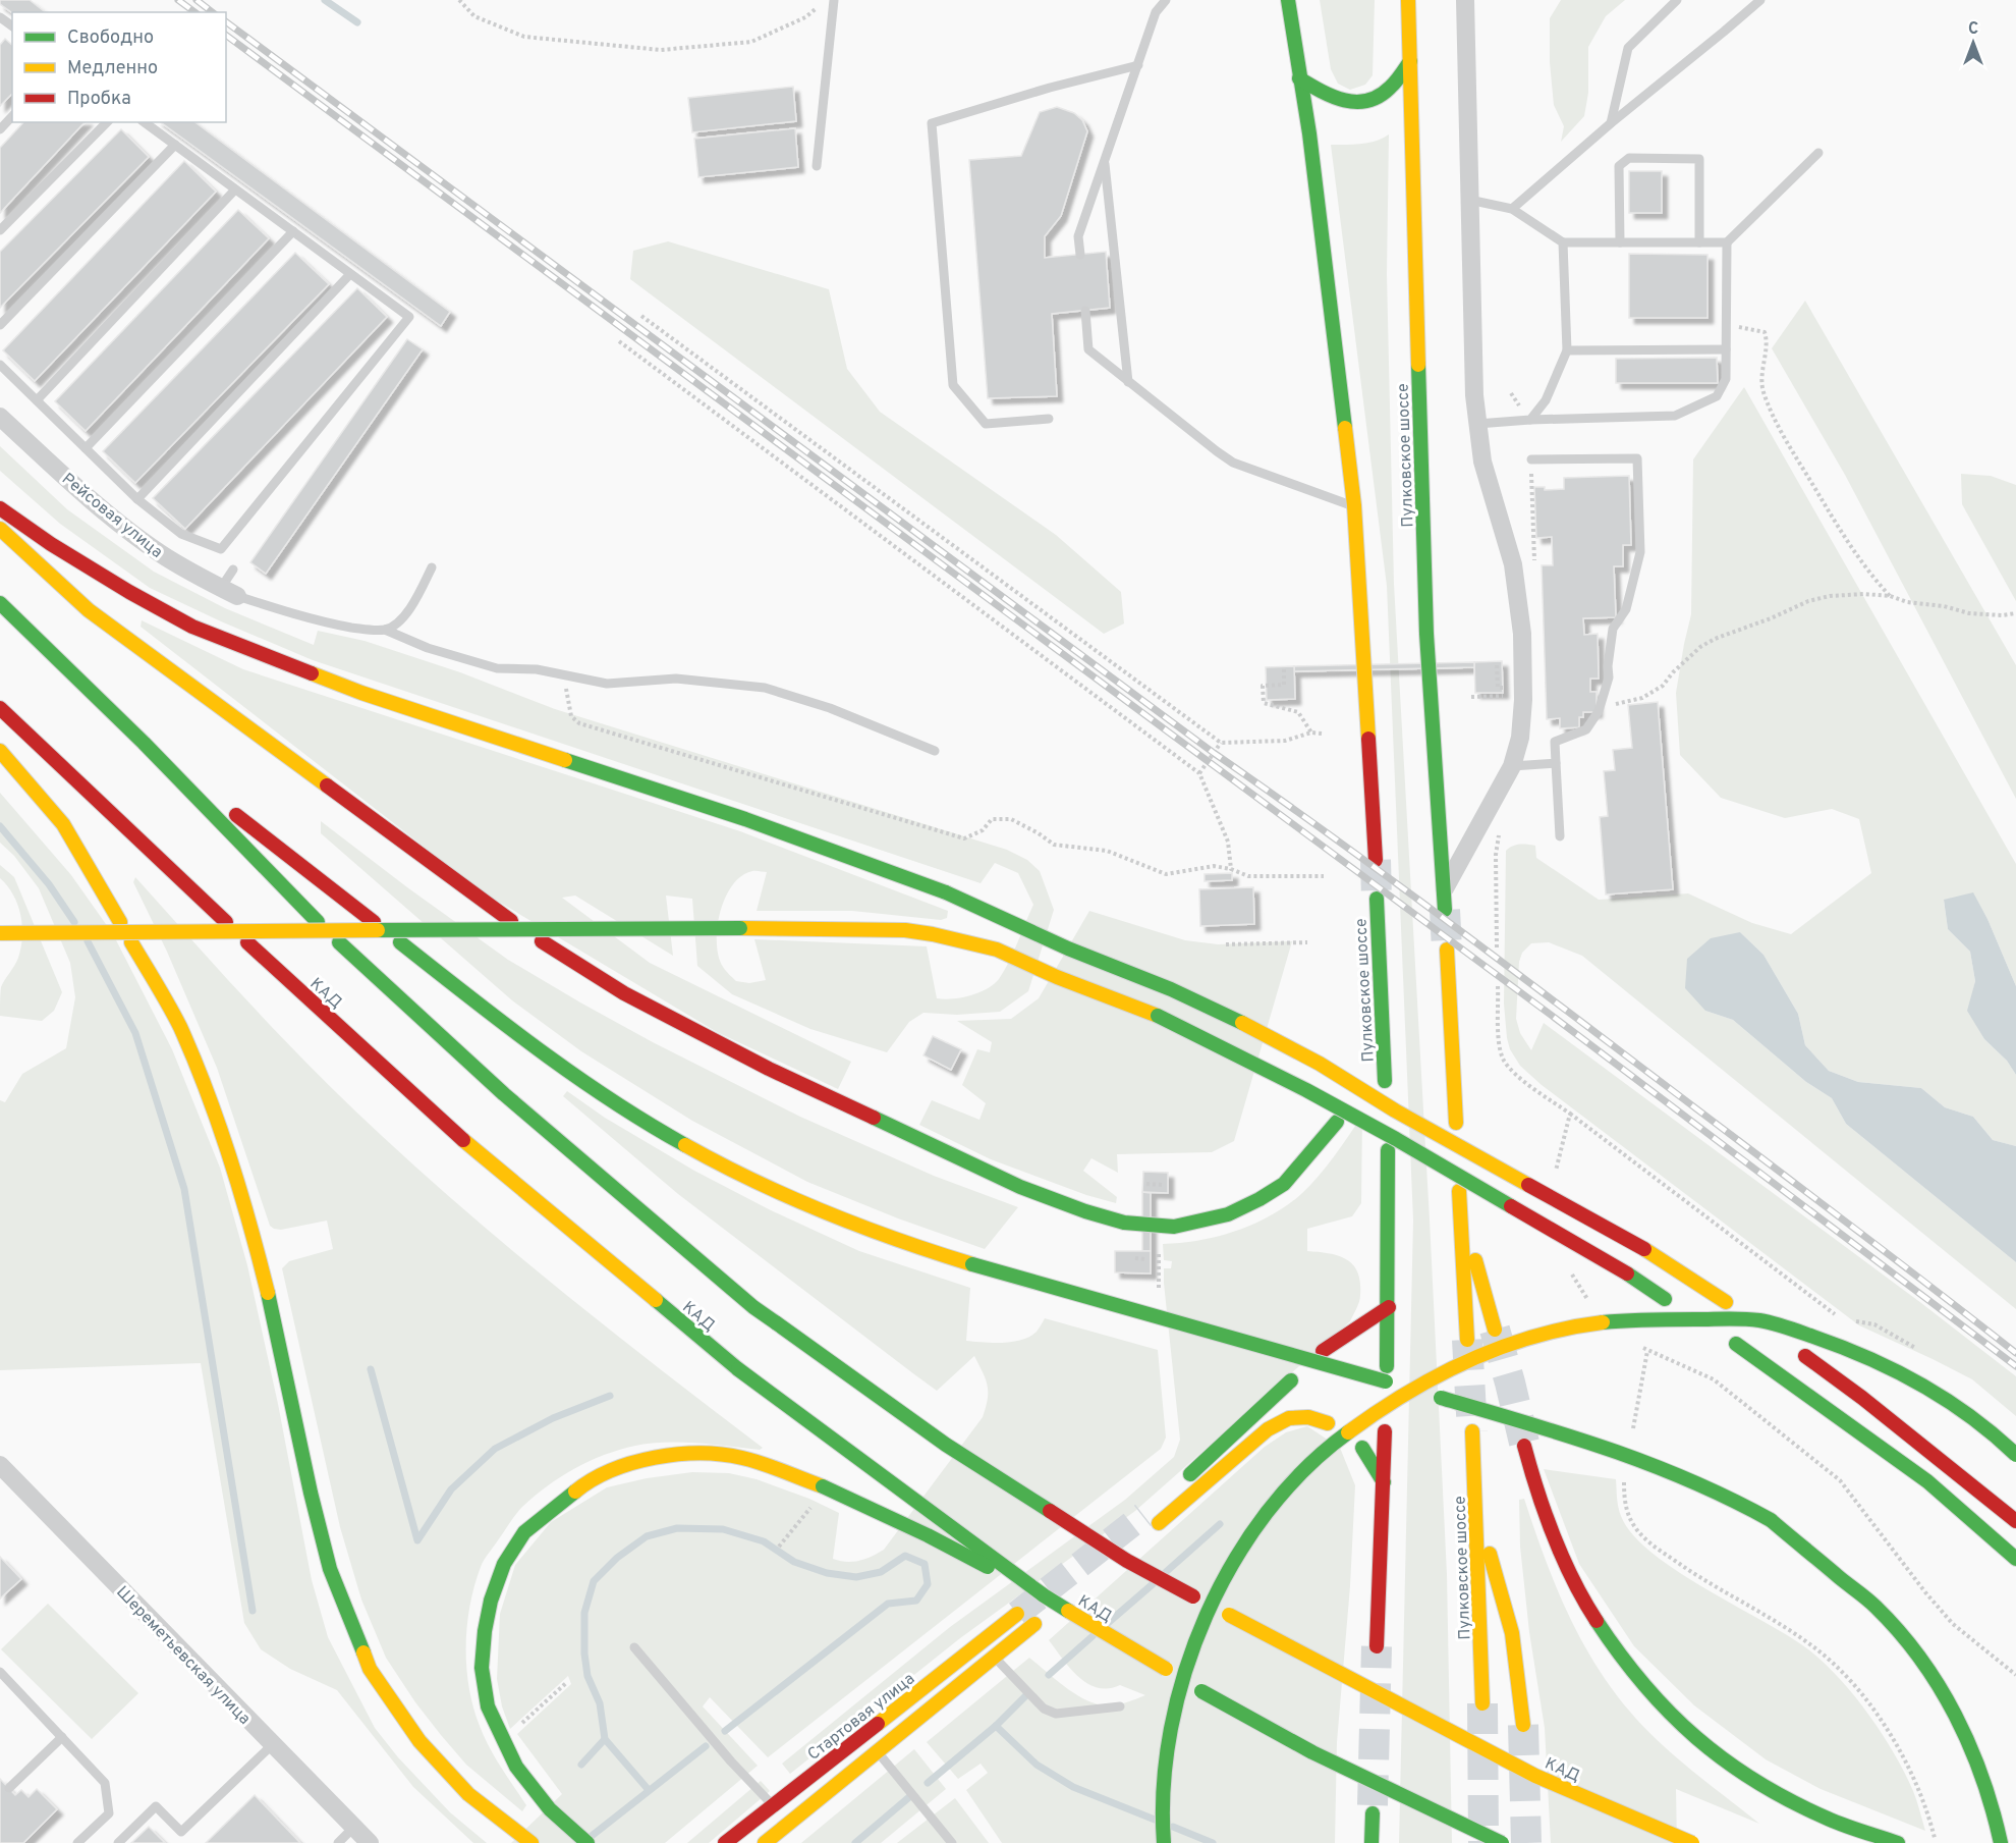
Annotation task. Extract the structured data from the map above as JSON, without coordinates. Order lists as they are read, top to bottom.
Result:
{
  "streets": {
    "main road": ["Пулковское шоссе", "КАД", "Стартовая улица"],
    "street": ["Рейсовая улица", "Шереметьевская улица"]
  },
  "legend": ["Свободно", "Медленно", "Пробка"],
  "north": "top"
}
